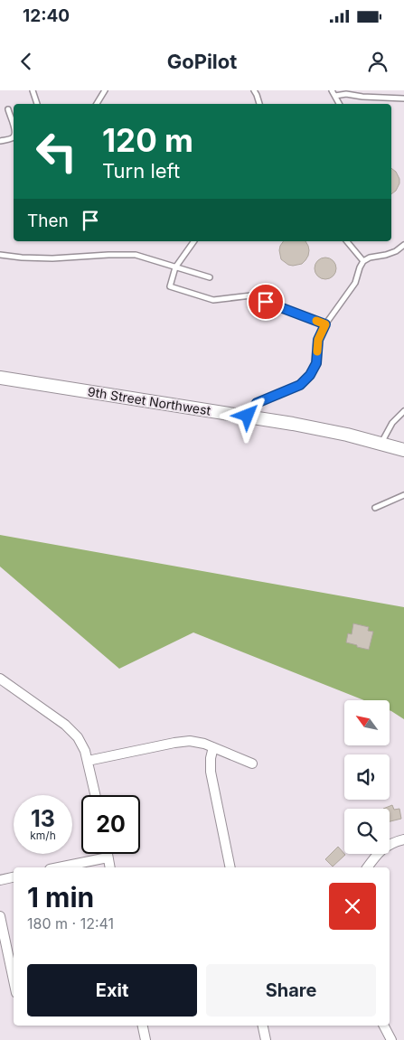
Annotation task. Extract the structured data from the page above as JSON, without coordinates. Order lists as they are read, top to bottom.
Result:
{
  "streets": {
    "street": ["9th Street Northwest"]
  },
  "north": "top left",
  "page": {
    "status": "12:40",
    "header": "GoPilot",
    "turn": ["120 m", "Turn left"],
    "then": "Then",
    "speed": "13 km/h",
    "limit": "20",
    "heading": ["1 min", "180 m · 12:41"],
    "buttons": ["Exit", "Share"]
  }
}
